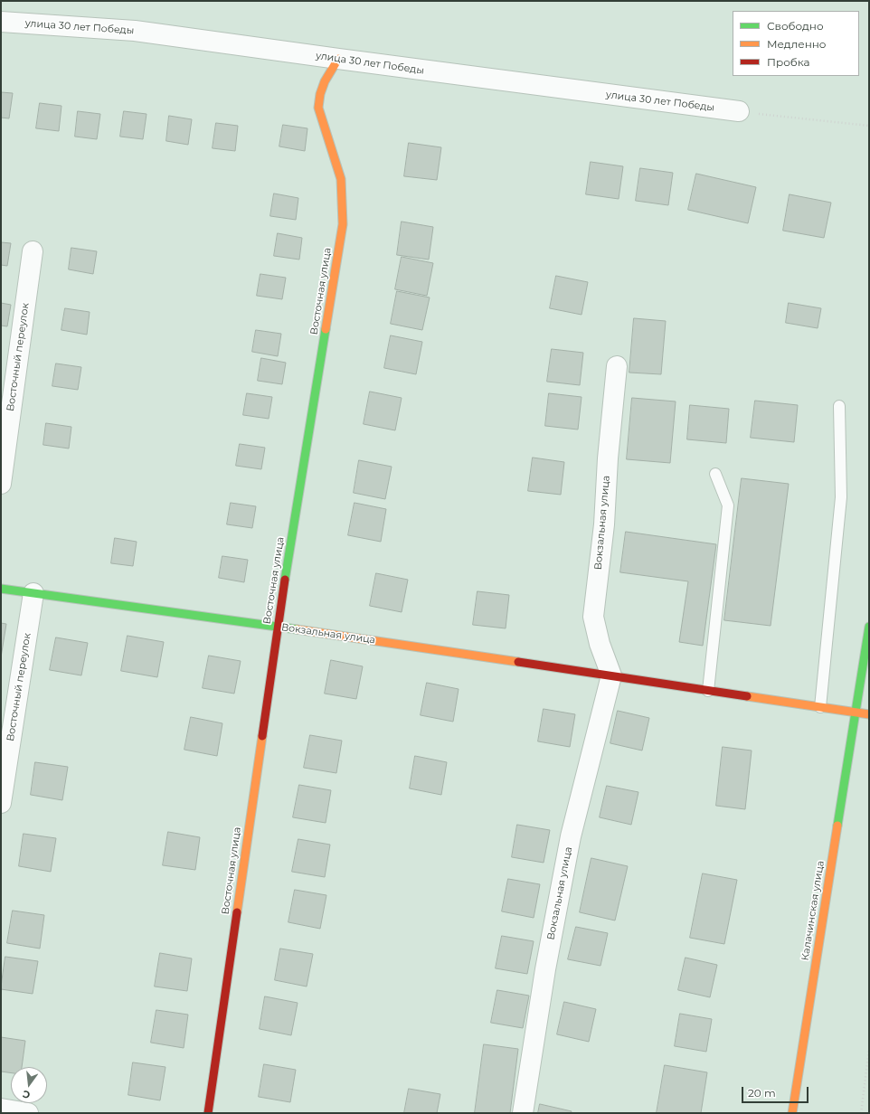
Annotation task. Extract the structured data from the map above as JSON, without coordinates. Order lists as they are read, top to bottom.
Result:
{
  "streets": {
    "street": [
      "улица 30 лет Победы",
      "Восточная улица",
      "Восточный переулок",
      "Вокзальная улица",
      "Калачинская улица"
    ]
  },
  "crossings": [
    ["улица 30 лет Победы", "Восточная улица"],
    ["Восточная улица", "Вокзальная улица"],
    ["Восточный переулок", "Вокзальная улица"],
    ["Вокзальная улица", "Калачинская улица"]
  ],
  "legend": ["Свободно", "Медленно", "Пробка"],
  "scale_bar": "20 m",
  "north": "bottom"
}
